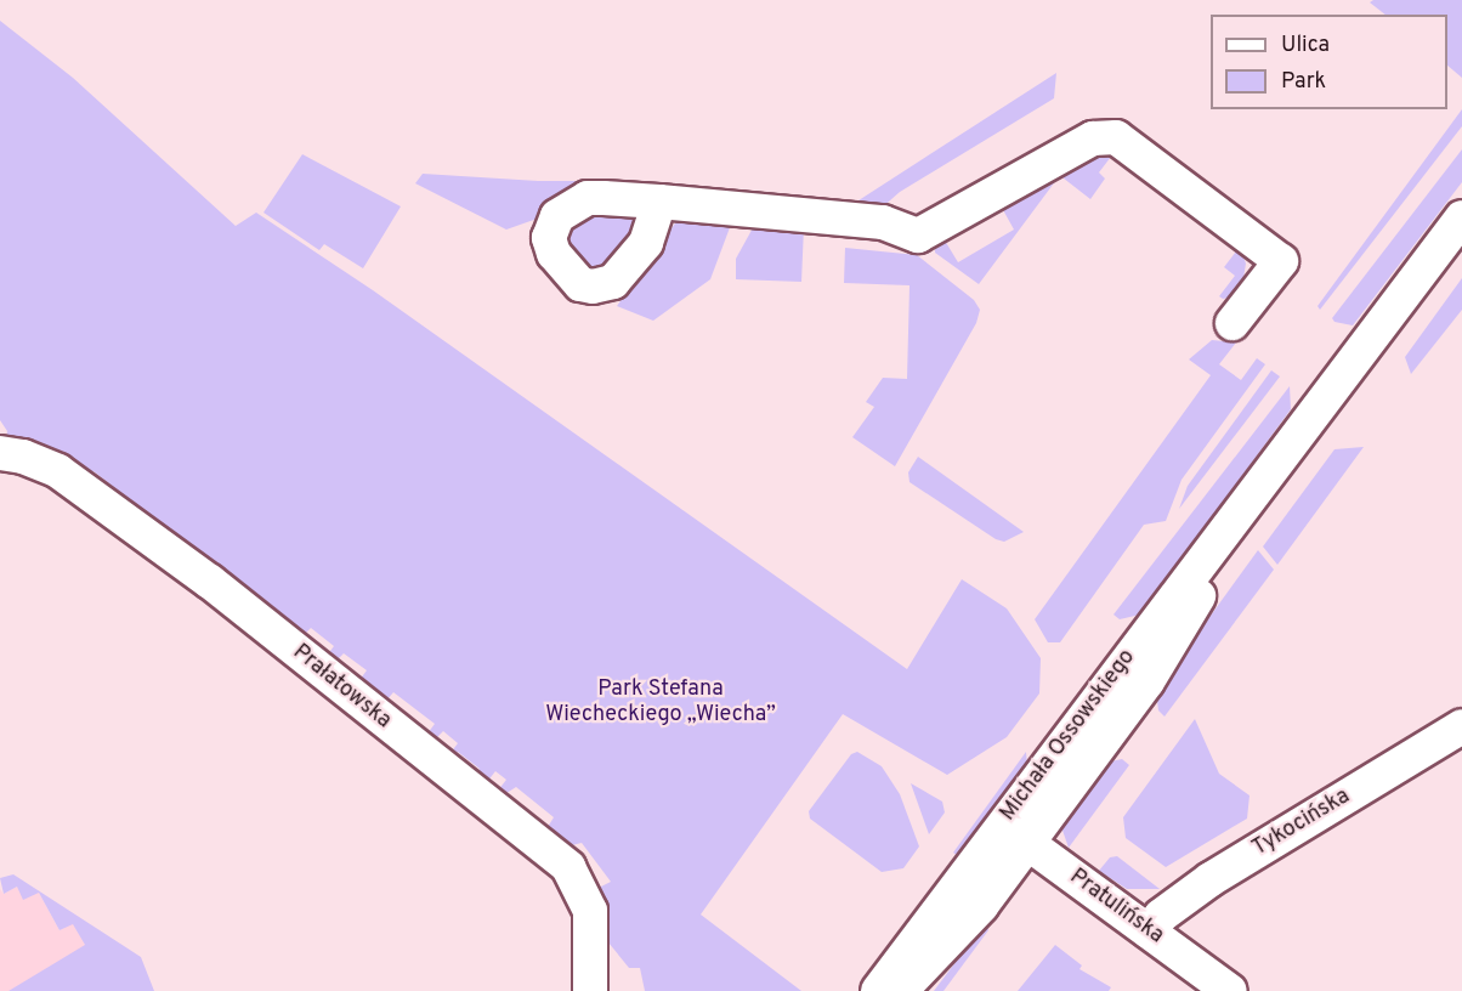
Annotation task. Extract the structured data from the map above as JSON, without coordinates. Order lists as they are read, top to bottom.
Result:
{
  "streets": {
    "street": [
      "Prałatowska",
      "Michała Ossowskiego",
      "Tykocińska",
      "Pratulińska"
    ]
  },
  "crossings": [
    ["Michała Ossowskiego", "Pratulińska"],
    ["Tykocińska", "Pratulińska"]
  ],
  "parks": ["Park Stefana Wiecheckiego „Wiecha”"],
  "legend": ["Ulica", "Park"]
}
